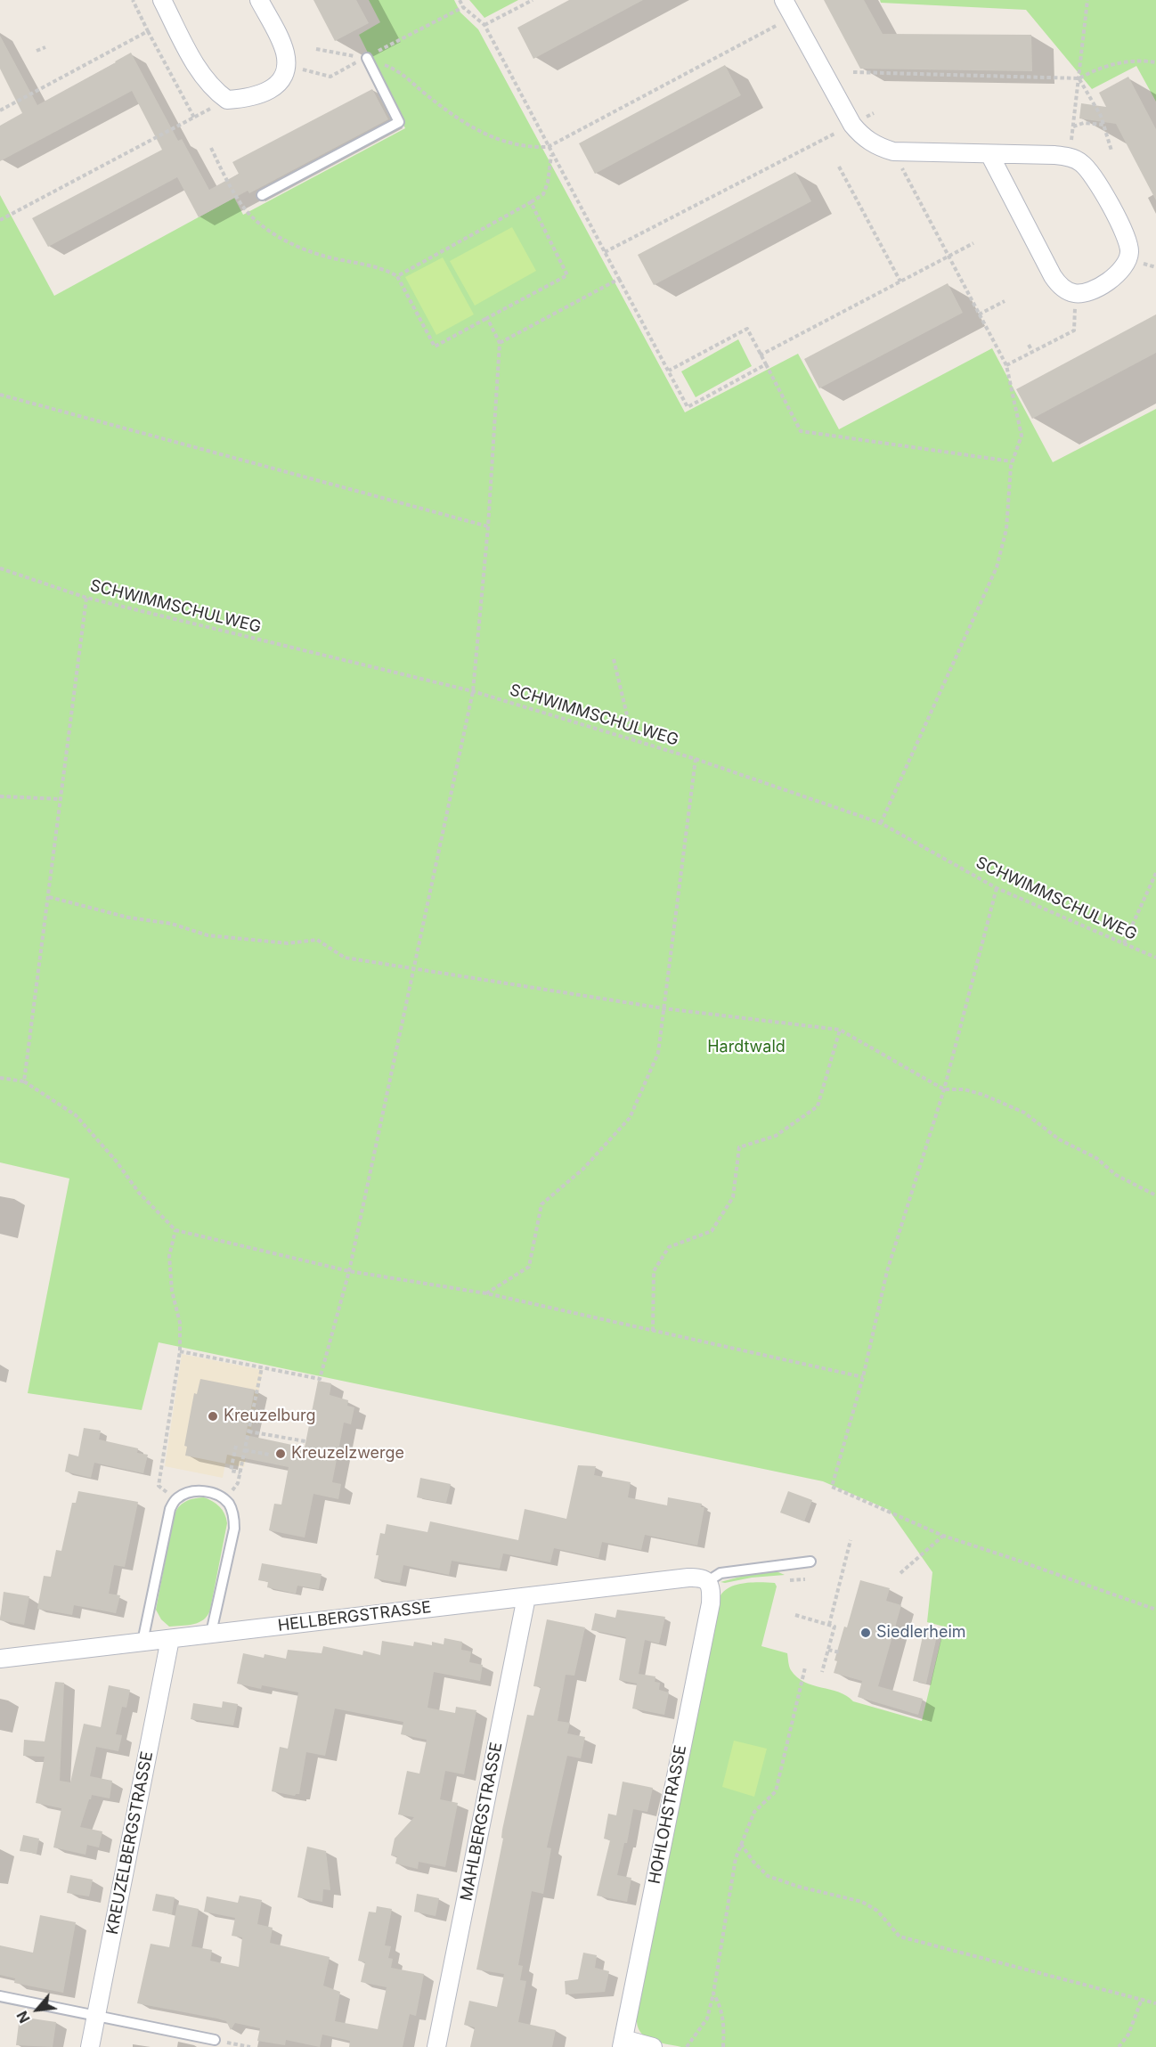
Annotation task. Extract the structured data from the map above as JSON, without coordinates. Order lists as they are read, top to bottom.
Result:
{
  "streets": {
    "street": [
      "HELLBERGSTRASSE",
      "HOHLOHSTRASSE",
      "MAHLBERGSTRASSE",
      "KREUZELBERGSTRASSE"
    ],
    "path": ["SCHWIMMSCHULWEG"]
  },
  "crossings": [
    ["HELLBERGSTRASSE", "HOHLOHSTRASSE"],
    ["HELLBERGSTRASSE", "MAHLBERGSTRASSE"],
    ["HELLBERGSTRASSE", "KREUZELBERGSTRASSE"]
  ],
  "parks": ["Hardtwald"],
  "places": ["Kreuzelburg", "Kreuzelzwerge", "Siedlerheim"],
  "north": "bottom left"
}
